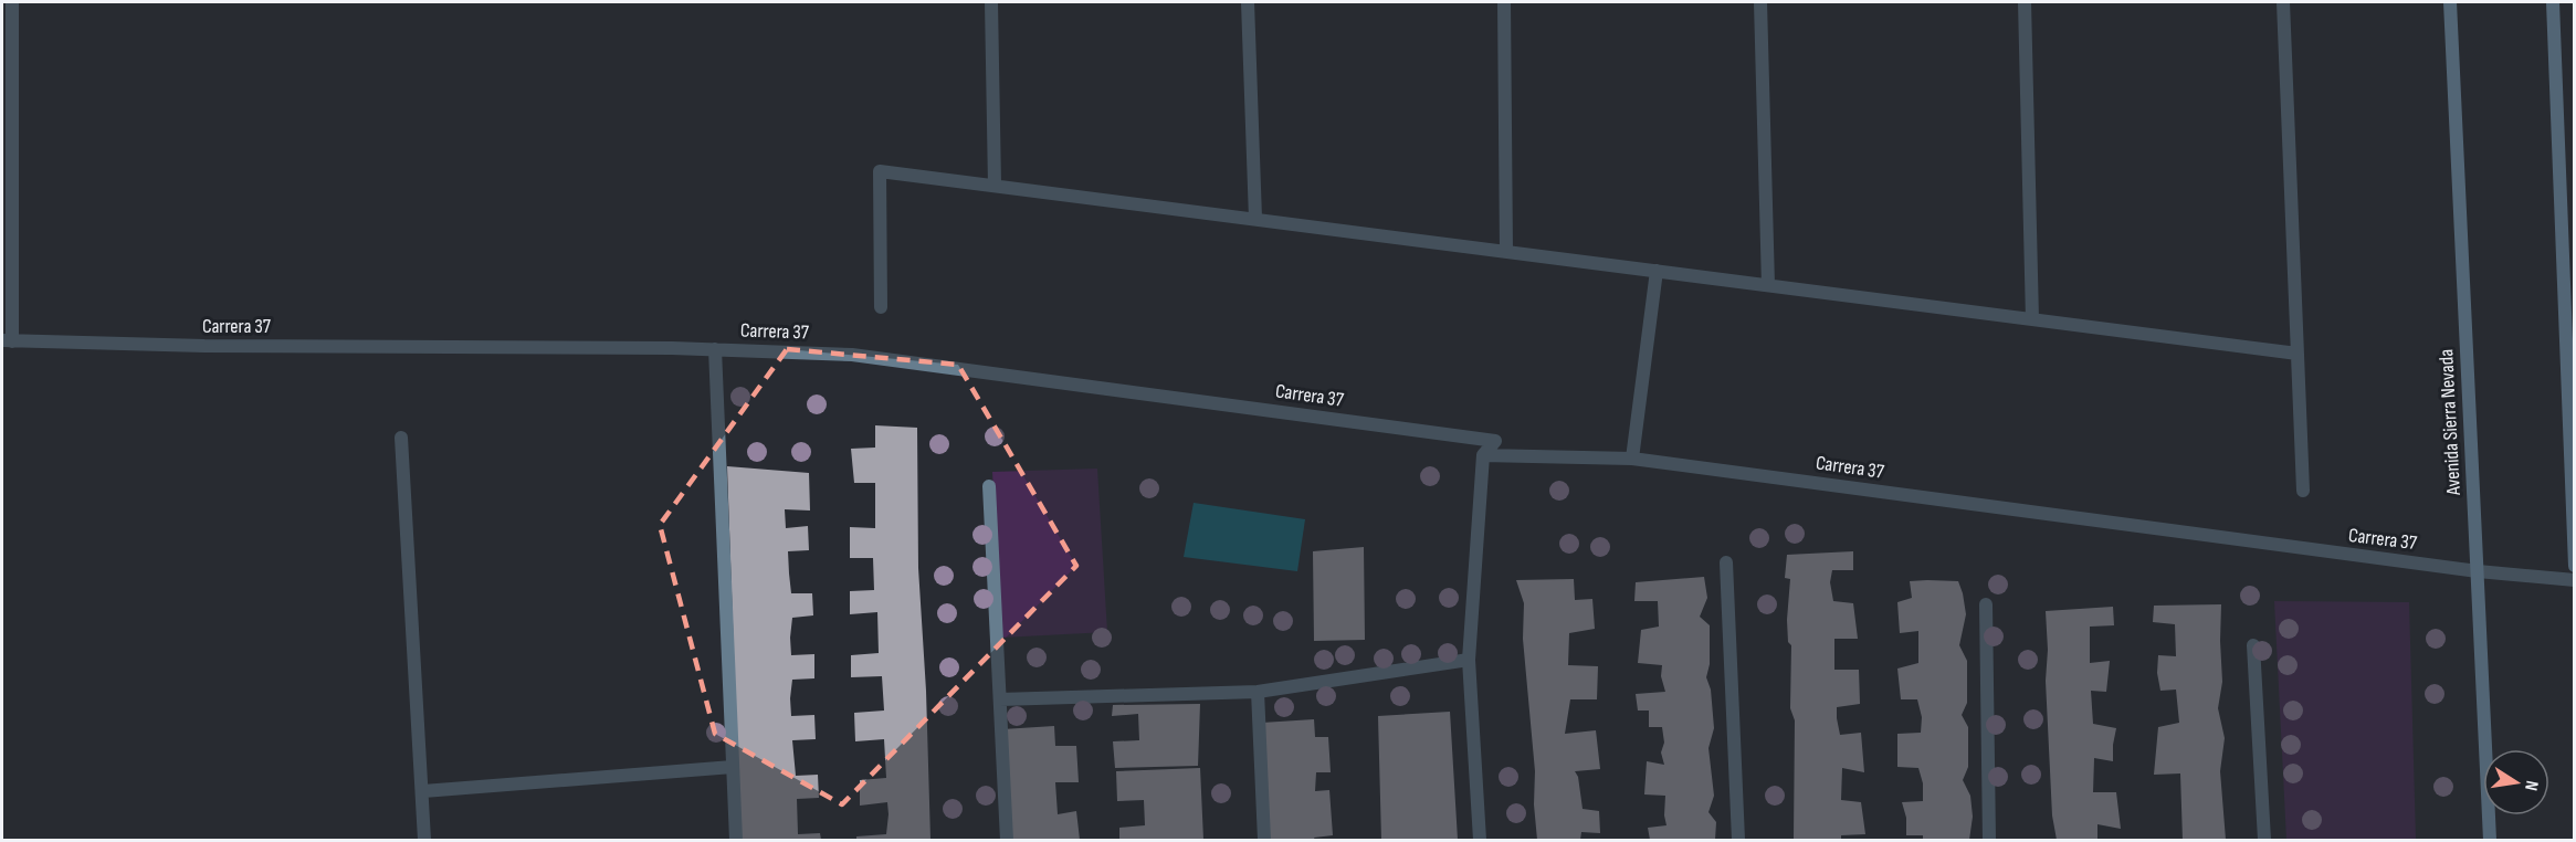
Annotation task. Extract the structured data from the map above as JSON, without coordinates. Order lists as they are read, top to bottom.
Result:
{
  "streets": {
    "main road": ["Avenida Sierra Nevada"],
    "street": ["Carrera 37"]
  },
  "crossings": [
    ["Carrera 37", "Avenida Sierra Nevada"]
  ],
  "north": "right"
}
